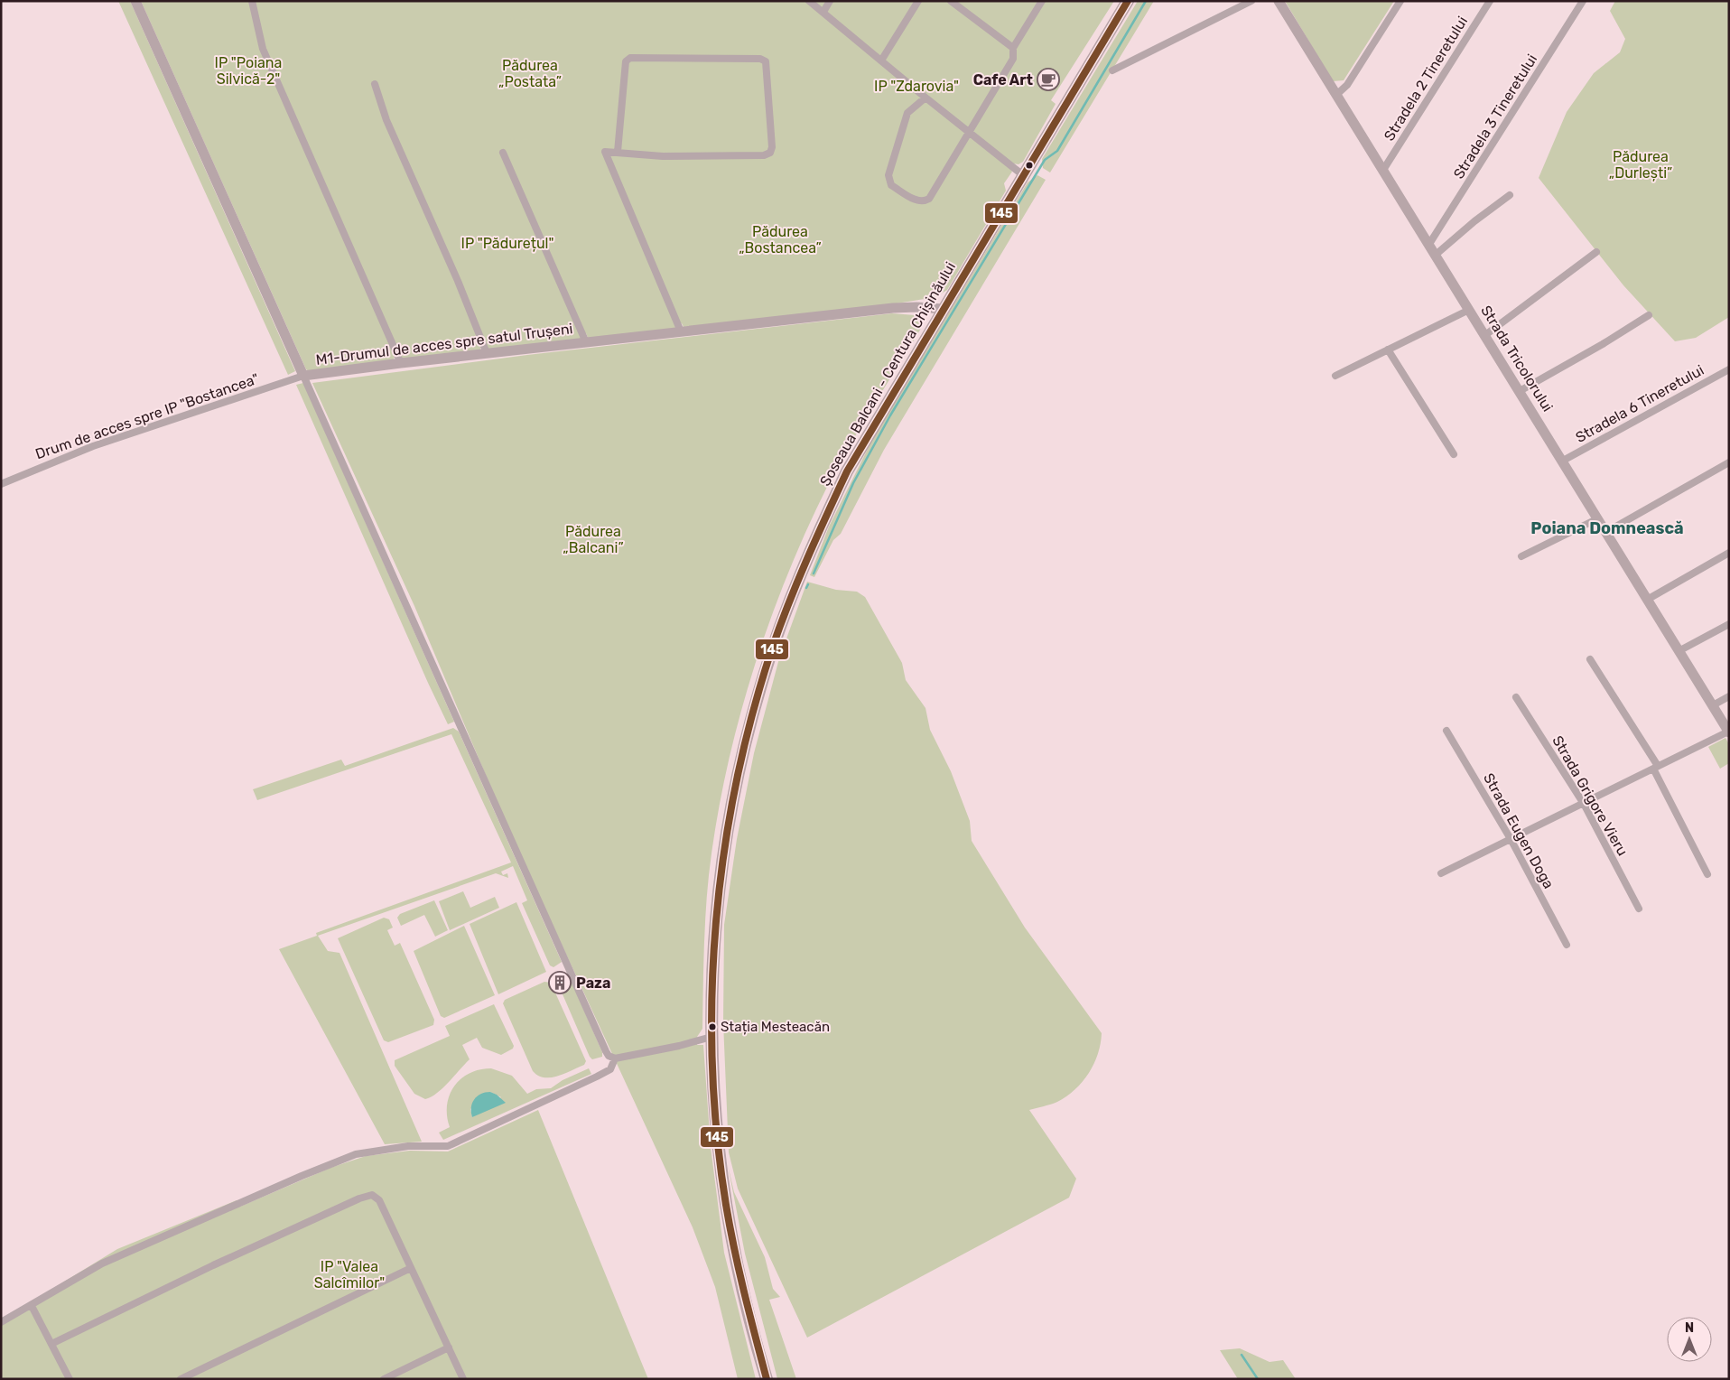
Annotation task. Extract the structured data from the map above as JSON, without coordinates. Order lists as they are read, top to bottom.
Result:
{
  "streets": {
    "highway": ["Șoseaua Balcani - Centura Chișinăului"],
    "street": [
      "Stradela 2 Tineretului",
      "Stradela 3 Tineretului",
      "M1-Drumul de acces spre satul Trușeni",
      "Strada Tricolorului",
      "Stradela 6 Tineretului",
      "Drum de acces spre IP \"Bostancea\"",
      "Strada Grigore Vieru",
      "Strada Eugen Doga"
    ]
  },
  "crossings": [
    ["Stradela 2 Tineretului", "Strada Tricolorului"],
    ["Stradela 3 Tineretului", "Strada Tricolorului"],
    ["M1-Drumul de acces spre satul Trușeni", "Șoseaua Balcani - Centura Chișinăului"],
    ["M1-Drumul de acces spre satul Trușeni", "Drum de acces spre IP \"Bostancea\""],
    ["Strada Tricolorului", "Stradela 6 Tineretului"]
  ],
  "districts": ["Poiana Domnească"],
  "parks": [
    "IP \"Poiana Silvică-2\"",
    "Pădurea „Postata”",
    "IP \"Zdarovia\"",
    "Pădurea „Durlești”",
    "Pădurea „Bostancea”",
    "IP \"Pădurețul\"",
    "Pădurea „Balcani”",
    "IP \"Valea Salcîmilor\""
  ],
  "places": {
    "cafe": ["Cafe Art"],
    "building": ["Paza"],
    "other": ["Stația Mesteacăn"]
  },
  "lines": ["transit line 145"],
  "north": "top"
}
